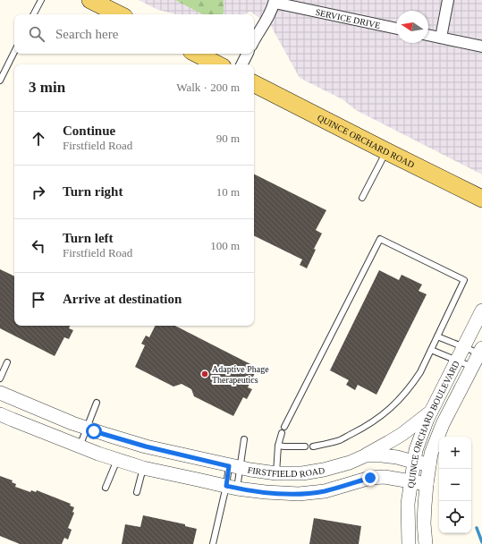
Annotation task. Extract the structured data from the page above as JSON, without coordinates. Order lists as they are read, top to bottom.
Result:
{
  "streets": {
    "main road": ["QUINCE ORCHARD ROAD"],
    "street": ["SERVICE DRIVE", "QUINCE ORCHARD BOULEVARD", "FIRSTFIELD ROAD"]
  },
  "crossings": [
    ["QUINCE ORCHARD BOULEVARD", "FIRSTFIELD ROAD"]
  ],
  "places": ["Adaptive Phage Therapeutics"],
  "north": "left",
  "page": {
    "search": "Search here",
    "heading": ["3 min", "Walk · 200 m"],
    "list": [
      ["Continue", "Firstfield Road", "90 m"],
      ["Turn right", "10 m"],
      ["Turn left", "Firstfield Road", "100 m"],
      "Arrive at destination"
    ],
    "map_buttons": ["+", "−"]
  }
}
